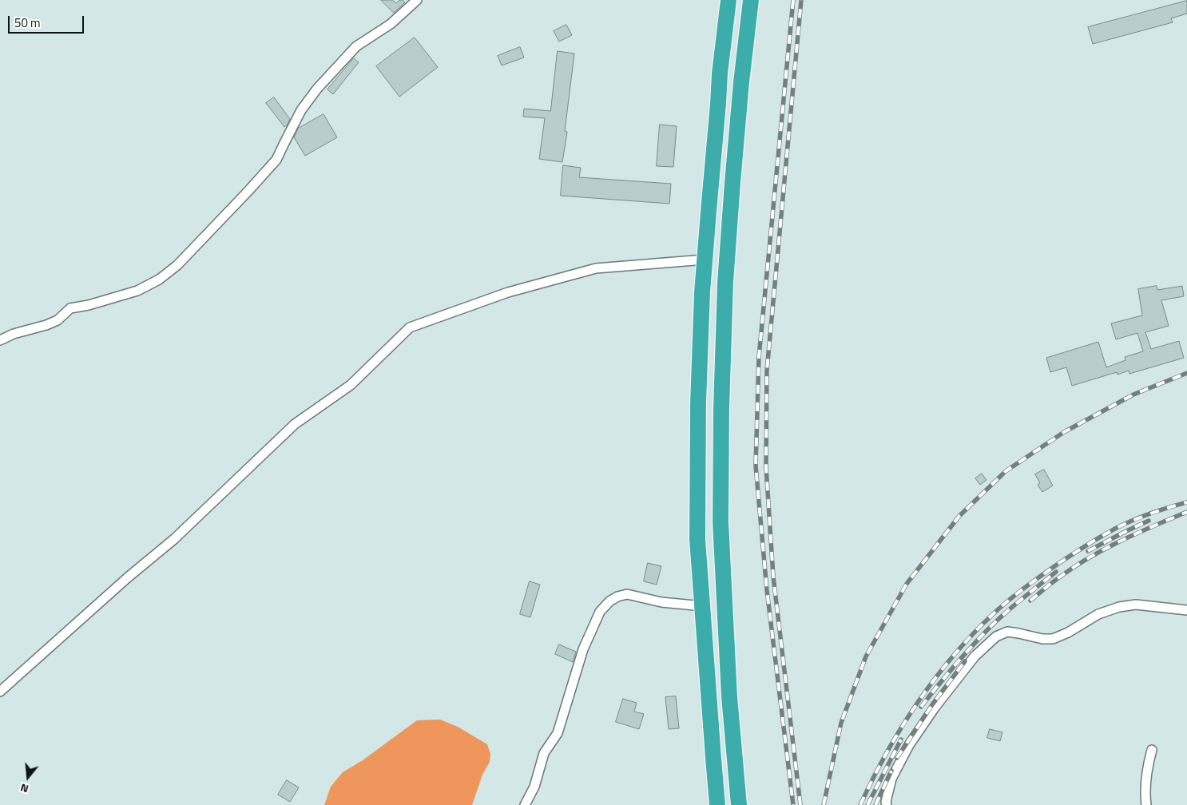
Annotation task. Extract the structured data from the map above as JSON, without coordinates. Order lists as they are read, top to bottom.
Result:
{
  "scale_bar": "50 m",
  "north": "bottom"
}
